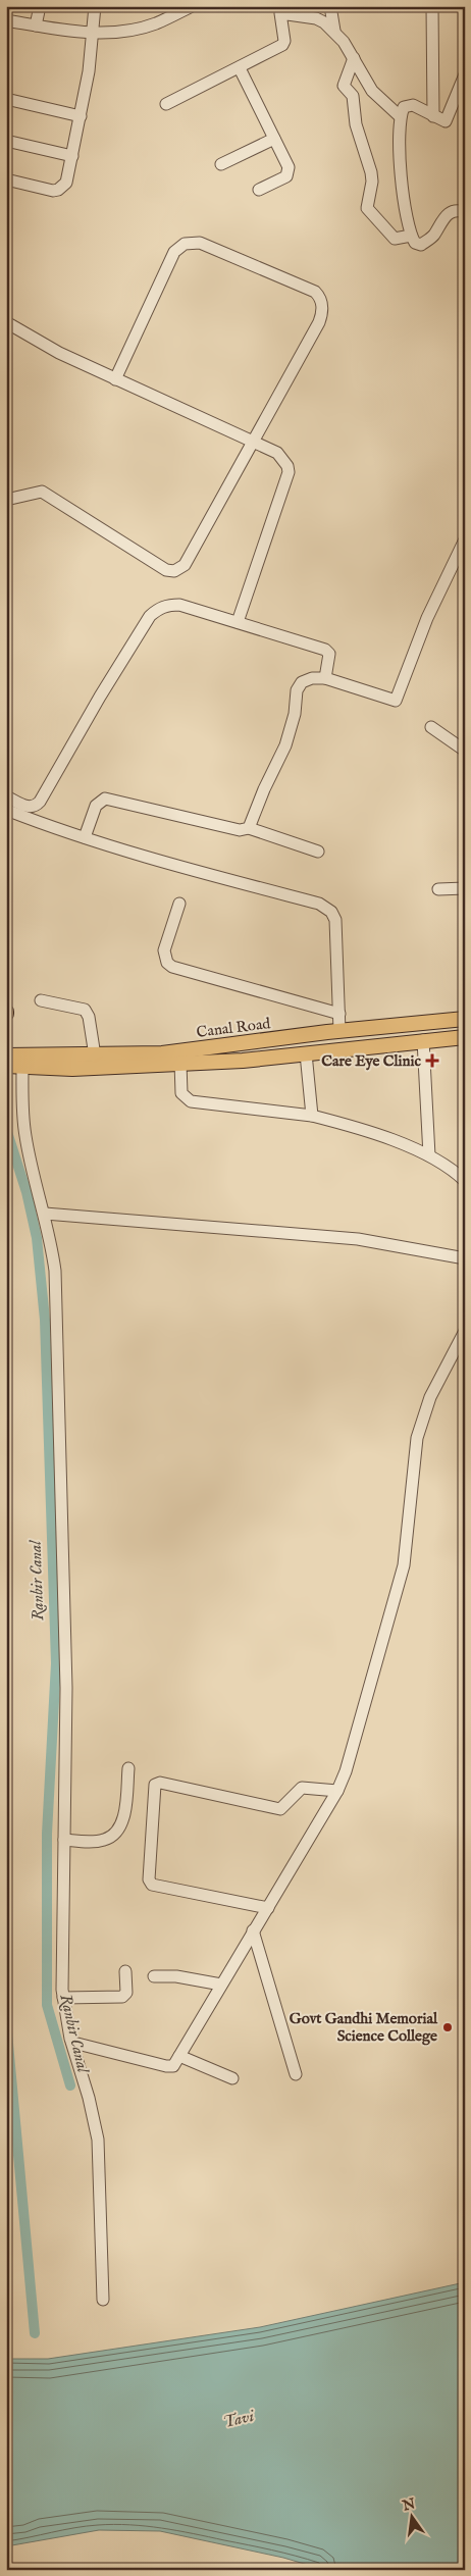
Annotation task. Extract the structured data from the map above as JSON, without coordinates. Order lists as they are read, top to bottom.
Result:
{
  "streets": {
    "main road": ["Canal Road"]
  },
  "water": ["Ranbir Canal", "Tavi"],
  "places": {
    "health": ["Care Eye Clinic"],
    "other": ["Govt Gandhi Memorial Science College"]
  },
  "north": "top"
}
